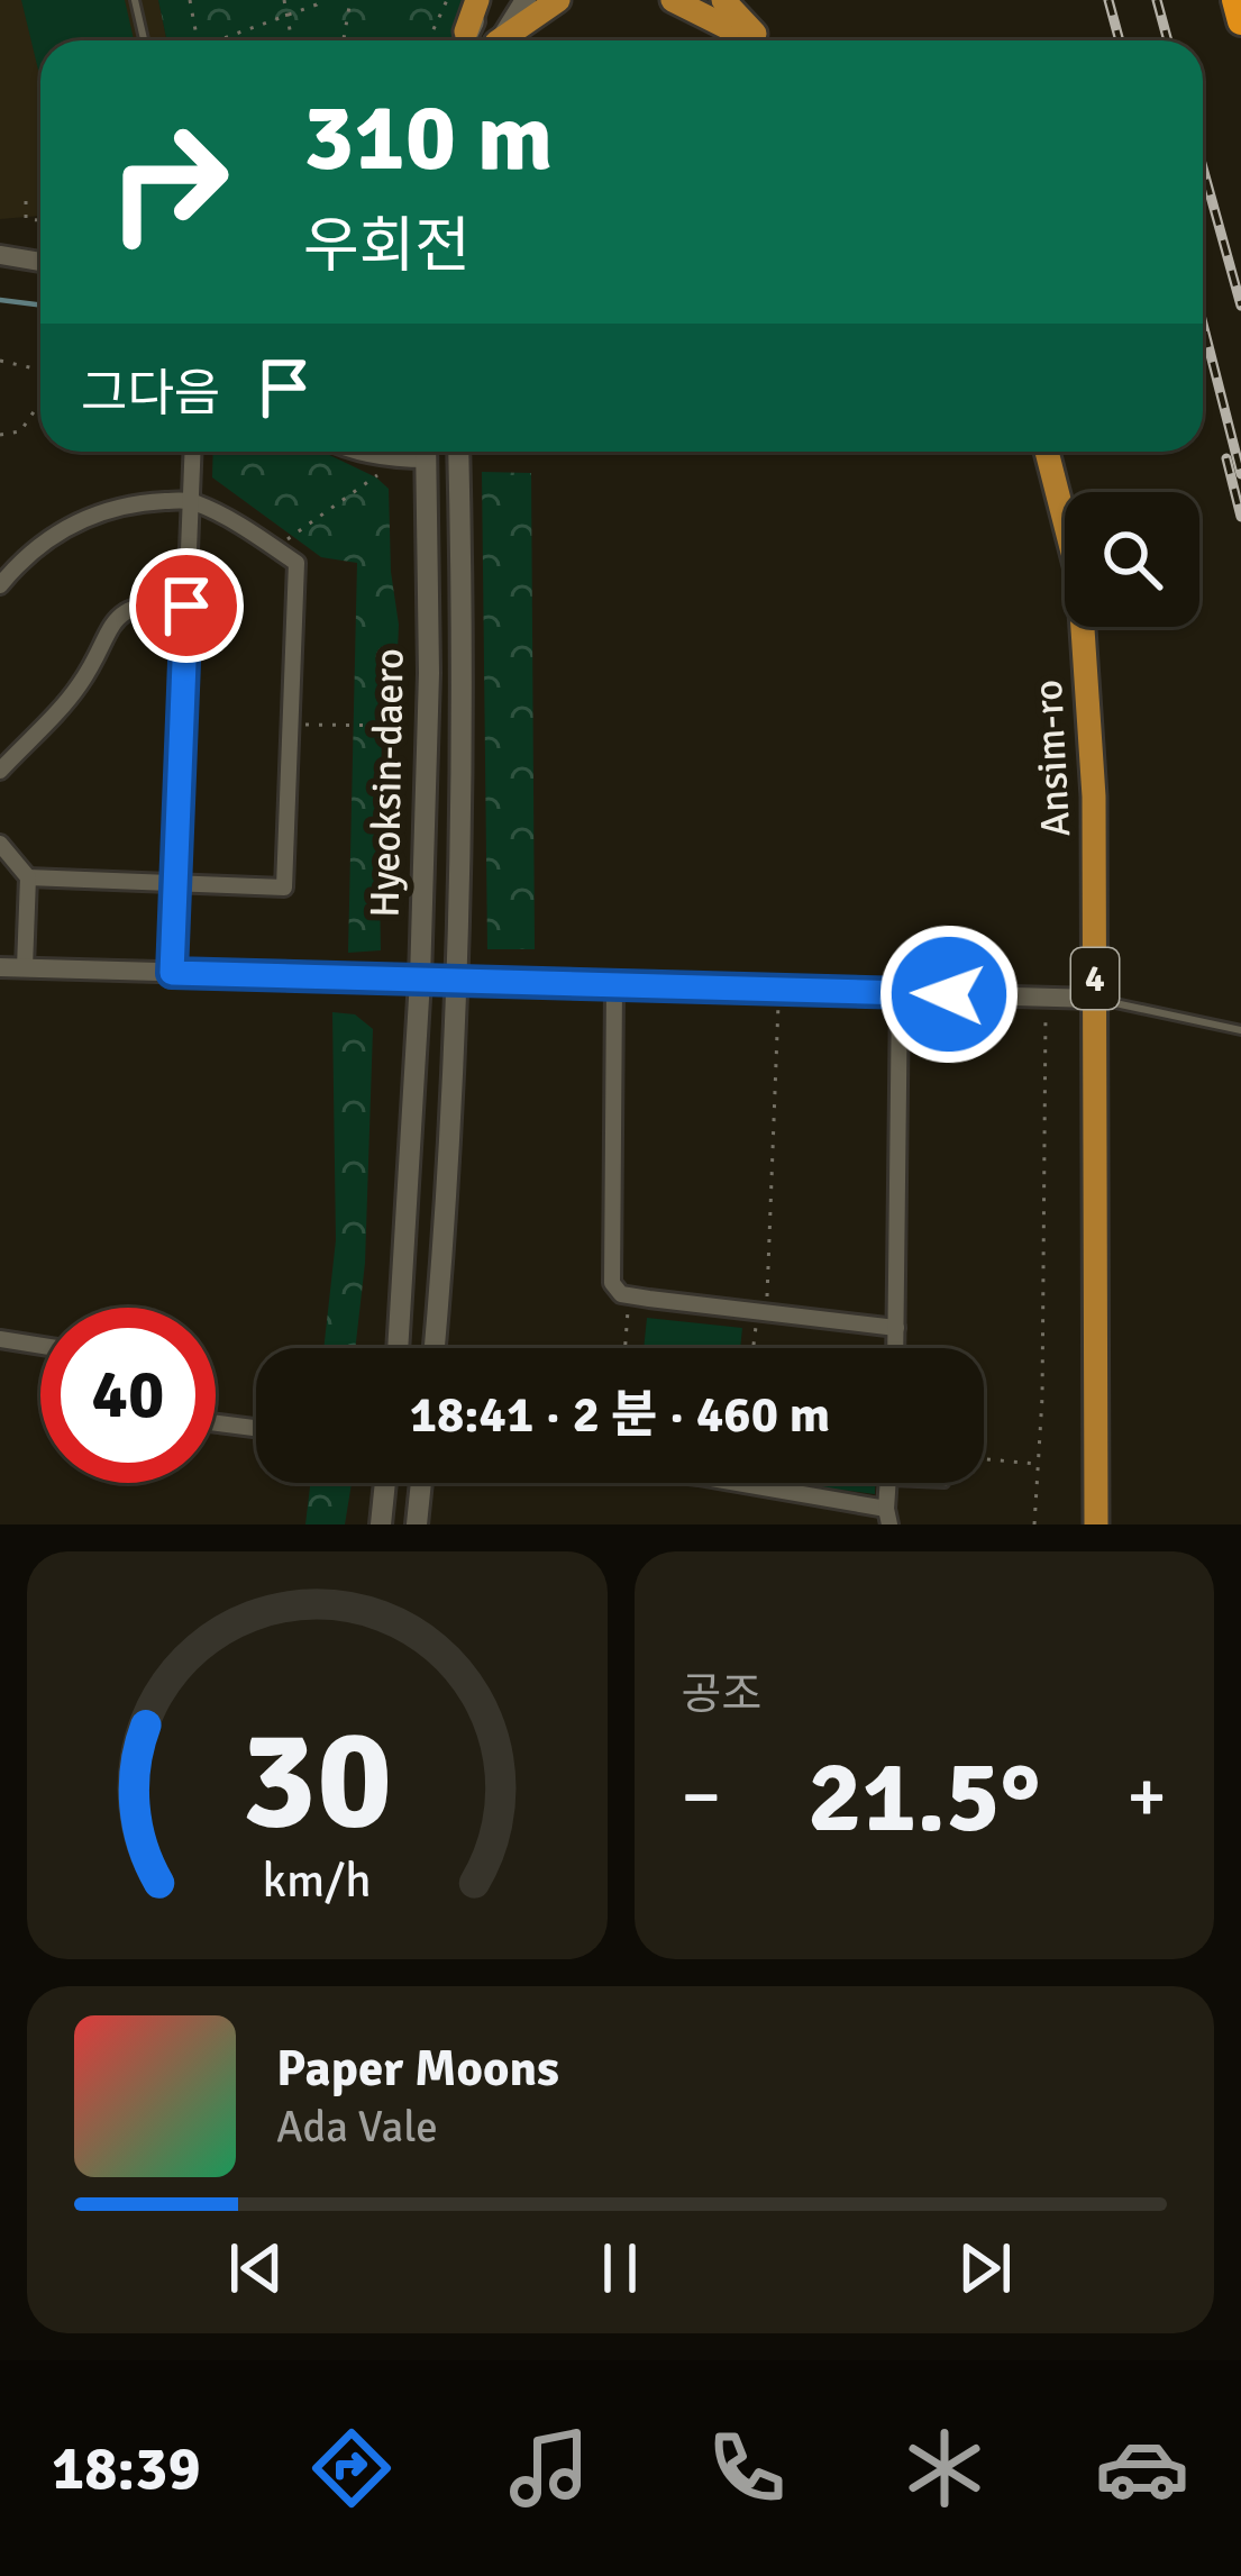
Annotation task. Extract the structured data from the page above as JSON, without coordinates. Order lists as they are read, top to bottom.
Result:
{
  "streets": {
    "main road": ["Ansim-ro", "Hyeoksin-daero", "4"]
  },
  "page": {
    "turn": ["310 m", "우회전"],
    "then": "그다음",
    "limit": "40",
    "trip": "18:41 · 2 분 · 460 m",
    "tile": "공조",
    "heat": ["−", "21.5°", "+"],
    "song": ["Paper Moons", "Ada Vale"],
    "tabs": "18:39",
    "gauge": ["30", "km/h"]
  }
}
